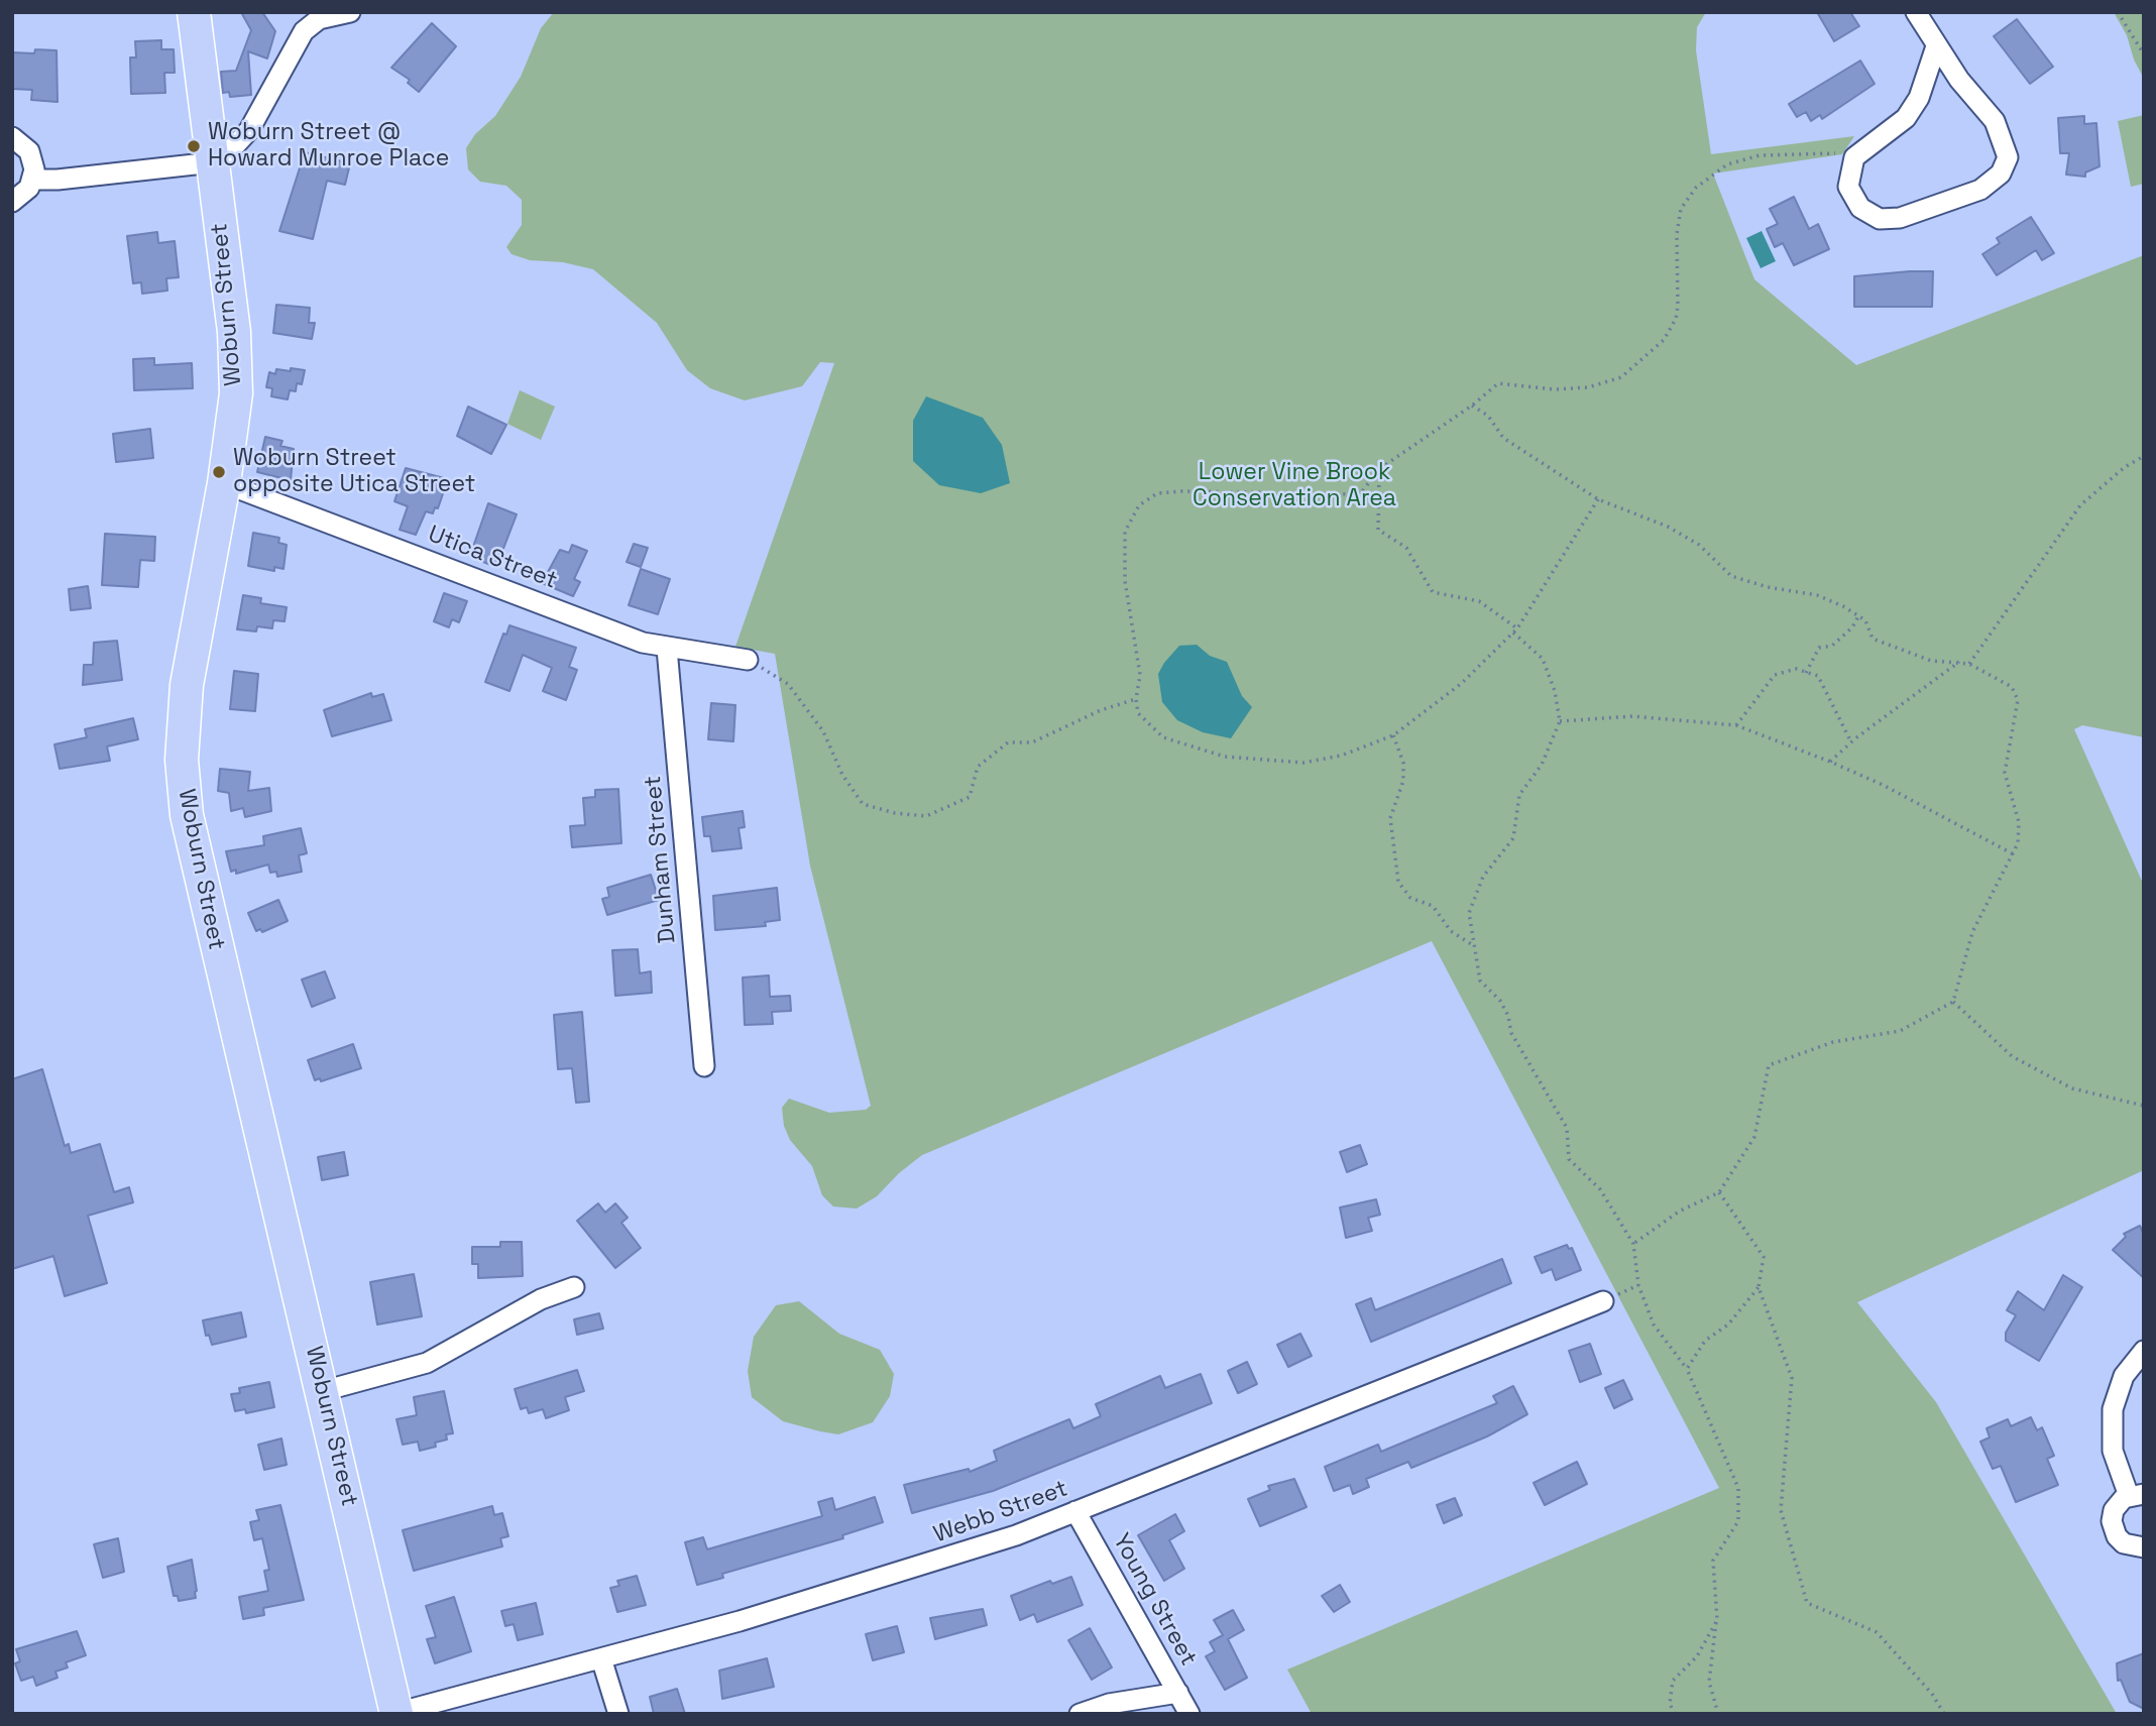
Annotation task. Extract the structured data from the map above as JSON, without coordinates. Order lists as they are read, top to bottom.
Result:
{
  "streets": {
    "main road": ["Woburn Street"],
    "street": [
      "Utica Street",
      "Dunham Street",
      "Webb Street",
      "Young Street"
    ]
  },
  "crossings": [
    ["Woburn Street", "Utica Street"],
    ["Woburn Street", "Webb Street"],
    ["Utica Street", "Dunham Street"],
    ["Webb Street", "Young Street"]
  ],
  "parks": ["Lower Vine Brook Conservation Area"],
  "places": ["Woburn Street @ Howard Munroe Place", "Woburn Street opposite Utica Street"]
}
